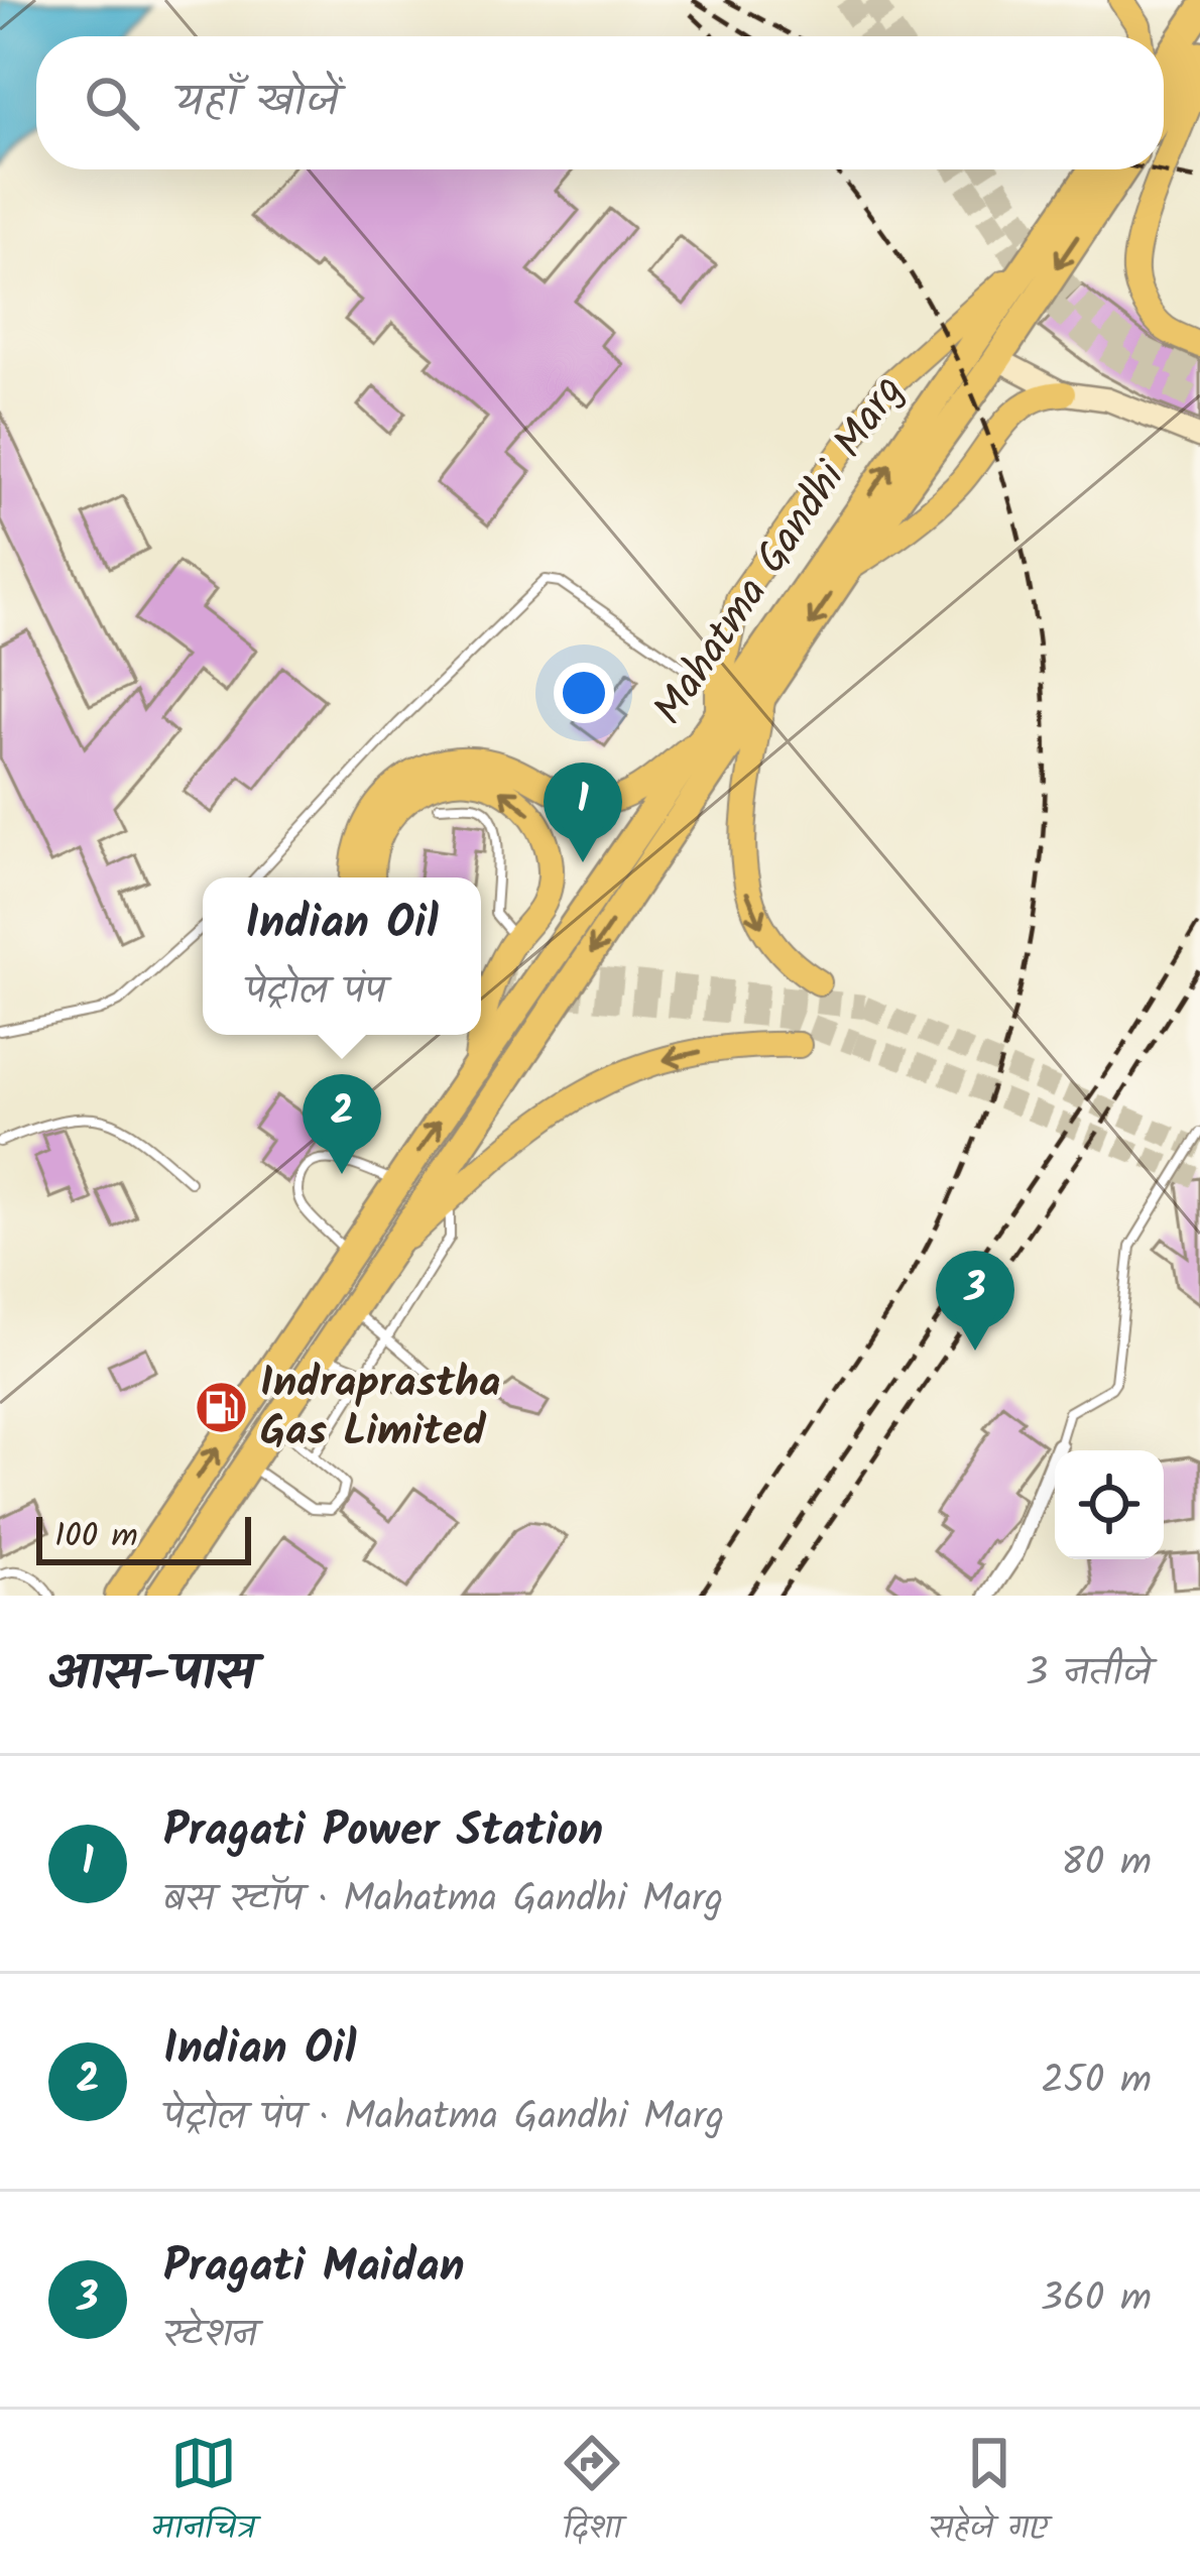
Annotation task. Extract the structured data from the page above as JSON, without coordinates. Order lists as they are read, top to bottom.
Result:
{
  "streets": {
    "highway": ["Mahatma Gandhi Marg"]
  },
  "places": {
    "fuel station": ["Indraprastha Gas Limited"]
  },
  "scale_bar": "100 m",
  "page": {
    "search": "यहाँ खोजें",
    "pins": ["1", "2", "3"],
    "popup": ["Indian Oil", "पेट्रोल पंप"],
    "scale": "100 m",
    "heading": ["आस-पास", "3 नतीजे"],
    "list": [
      {
        "mark": "1",
        "name": "Pragati Power Station",
        "note": "बस स्टॉप · Mahatma Gandhi Marg",
        "value": "80 m"
      },
      {
        "mark": "2",
        "name": "Indian Oil",
        "note": "पेट्रोल पंप · Mahatma Gandhi Marg",
        "value": "250 m"
      },
      {
        "mark": "3",
        "name": "Pragati Maidan",
        "note": "स्टेशन",
        "value": "360 m"
      }
    ],
    "nav": ["मानचित्र", "दिशा", "सहेजे गए"]
  }
}
